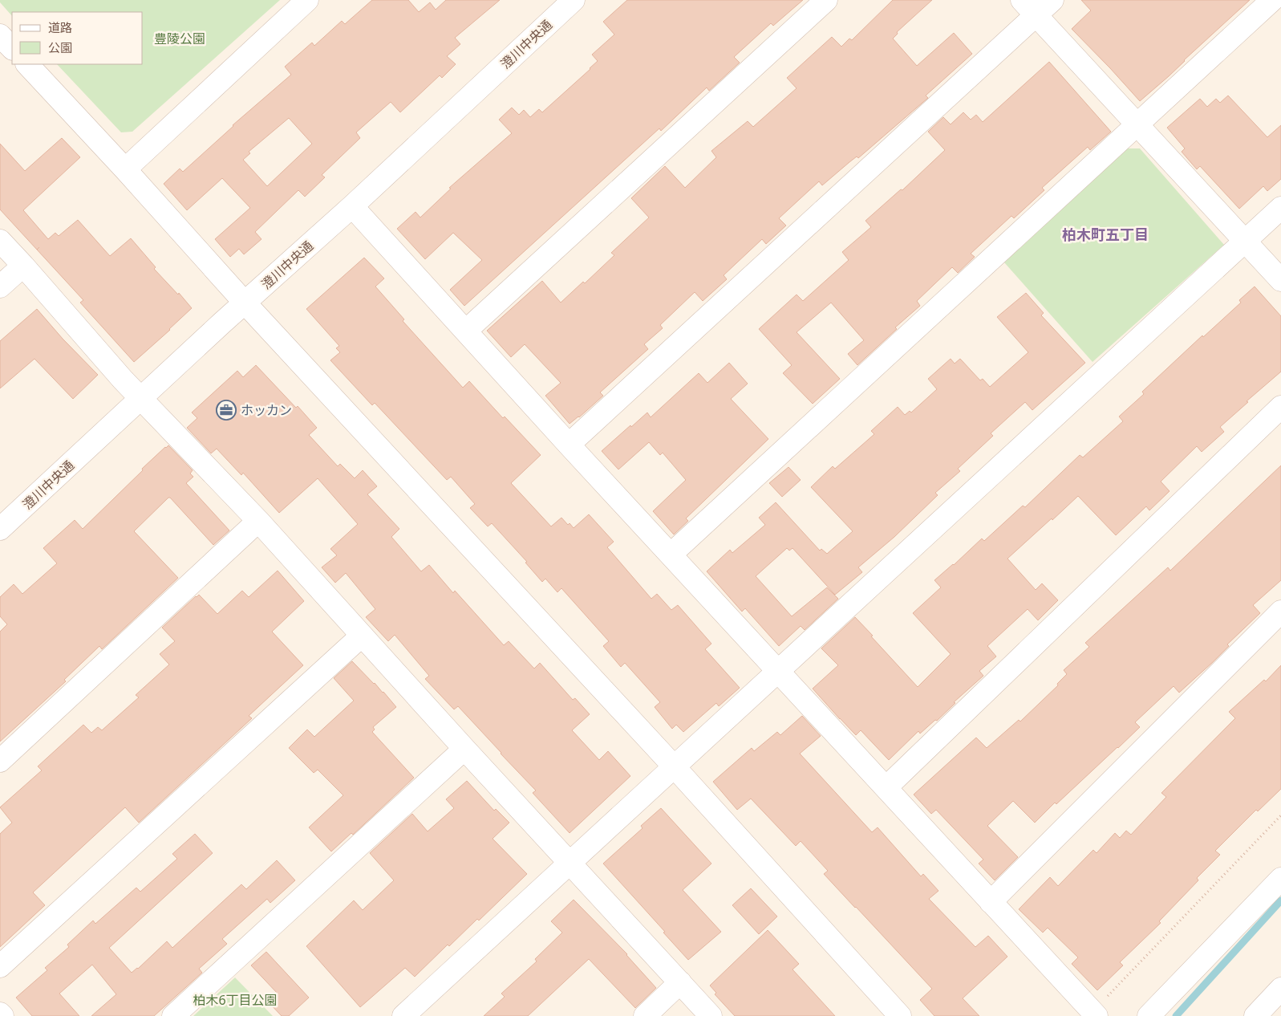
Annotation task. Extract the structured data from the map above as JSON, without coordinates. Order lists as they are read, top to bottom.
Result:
{
  "streets": {
    "street": ["澄川中央通"]
  },
  "districts": ["柏木町五丁目"],
  "parks": ["豊陵公園", "柏木6丁目公園"],
  "places": {
    "office": ["ホッカン"]
  },
  "legend": ["道路", "公園"]
}
